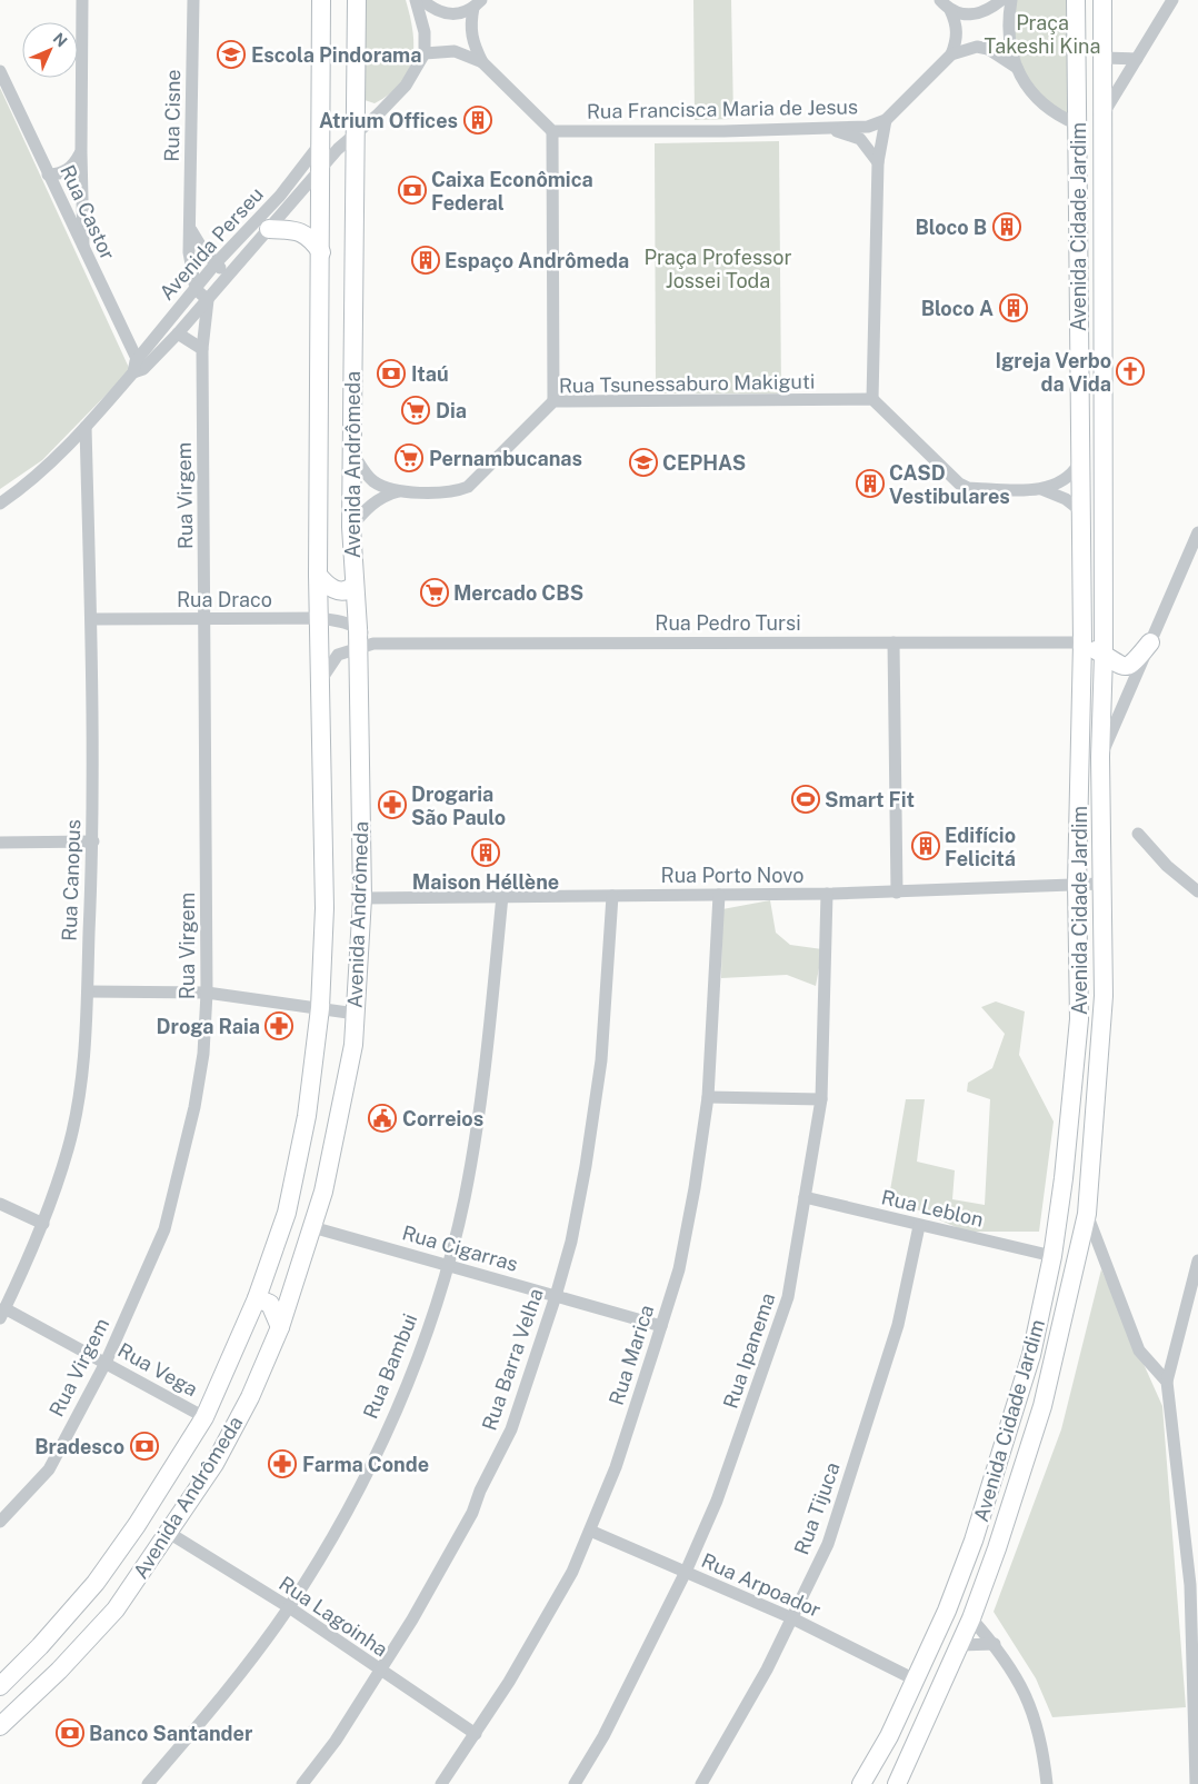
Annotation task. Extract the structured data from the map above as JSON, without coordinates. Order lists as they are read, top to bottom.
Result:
{
  "streets": {
    "main road": ["Avenida Cidade Jardim", "Avenida Andrômeda"],
    "street": [
      "Rua Francisca Maria de Jesus",
      "Rua Cisne",
      "Rua Castor",
      "Avenida Perseu",
      "Rua Tsunessaburo Makiguti",
      "Rua Virgem",
      "Rua Draco",
      "Rua Pedro Tursi",
      "Rua Porto Novo",
      "Rua Canopus",
      "Rua Leblon",
      "Rua Cigarras",
      "Rua Ipanema",
      "Rua Marica",
      "Rua Barra Velha",
      "Rua Bambui",
      "Rua Vega",
      "Rua Tijuca",
      "Rua Arpoador",
      "Rua Lagoinha"
    ]
  },
  "crossings": [
    ["Rua Cisne", "Avenida Perseu"],
    ["Rua Castor", "Avenida Perseu"],
    ["Avenida Cidade Jardim", "Rua Pedro Tursi"],
    ["Avenida Cidade Jardim", "Rua Porto Novo"],
    ["Avenida Cidade Jardim", "Rua Leblon"],
    ["Avenida Cidade Jardim", "Rua Arpoador"],
    ["Avenida Perseu", "Avenida Andrômeda"],
    ["Avenida Perseu", "Rua Virgem"],
    ["Avenida Perseu", "Rua Canopus"],
    ["Rua Tsunessaburo Makiguti", "Avenida Andrômeda"],
    ["Avenida Andrômeda", "Rua Draco"],
    ["Avenida Andrômeda", "Rua Pedro Tursi"],
    ["Avenida Andrômeda", "Rua Porto Novo"],
    ["Avenida Andrômeda", "Rua Cigarras"],
    ["Avenida Andrômeda", "Rua Vega"],
    ["Avenida Andrômeda", "Rua Lagoinha"],
    ["Rua Virgem", "Rua Draco"],
    ["Rua Virgem", "Rua Vega"],
    ["Rua Draco", "Rua Canopus"],
    ["Rua Porto Novo", "Rua Ipanema"],
    ["Rua Porto Novo", "Rua Marica"],
    ["Rua Porto Novo", "Rua Barra Velha"],
    ["Rua Porto Novo", "Rua Bambui"],
    ["Rua Canopus", "Rua Vega"],
    ["Rua Leblon", "Rua Ipanema"],
    ["Rua Leblon", "Rua Tijuca"],
    ["Rua Cigarras", "Rua Marica"],
    ["Rua Cigarras", "Rua Barra Velha"],
    ["Rua Cigarras", "Rua Bambui"],
    ["Rua Ipanema", "Rua Arpoador"],
    ["Rua Marica", "Rua Arpoador"],
    ["Rua Marica", "Rua Lagoinha"],
    ["Rua Barra Velha", "Rua Lagoinha"],
    ["Rua Bambui", "Rua Lagoinha"],
    ["Rua Tijuca", "Rua Arpoador"]
  ],
  "parks": ["Praça Takeshi Kina", "Praça Professor Jossei Toda"],
  "places": {
    "school or university": ["Escola Pindorama", "CEPHAS"],
    "building": [
      "Atrium Offices",
      "Bloco B",
      "Espaço Andrômeda",
      "Bloco A",
      "CASD Vestibulares",
      "Edifício Felicitá",
      "Maison Héllène"
    ],
    "bank": [
      "Caixa Econômica Federal",
      "Itaú",
      "Bradesco",
      "Banco Santander"
    ],
    "church": ["Igreja Verbo da Vida"],
    "supermarket": ["Dia", "Pernambucanas", "Mercado CBS"],
    "sports": ["Smart Fit"],
    "pharmacy": ["Drogaria São Paulo", "Droga Raia", "Farma Conde"],
    "public building": ["Correios"]
  },
  "north": "top right"
}
